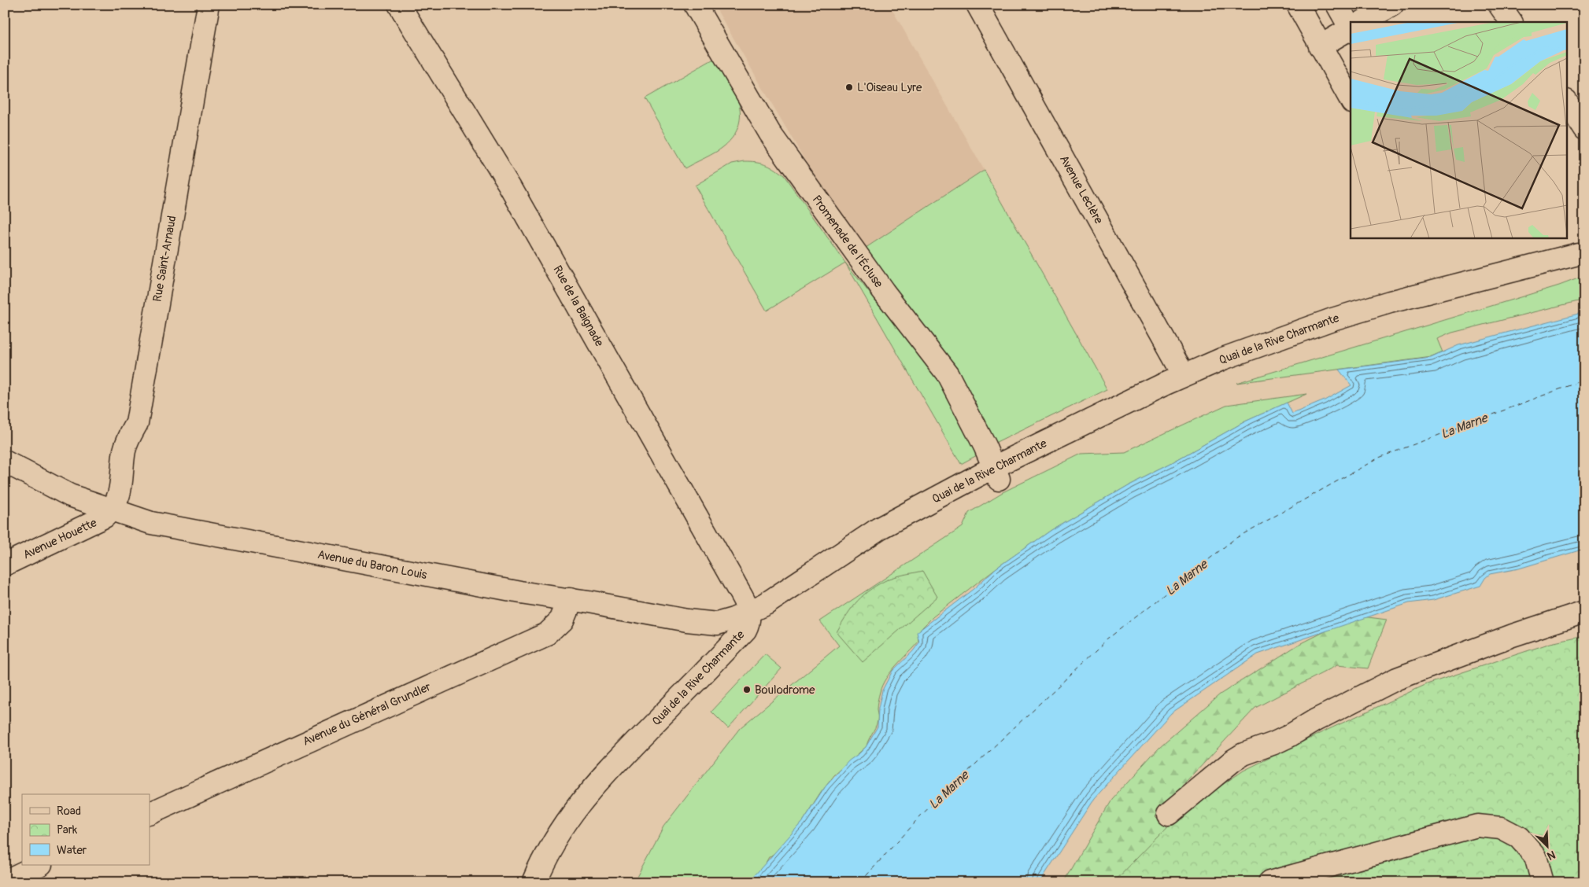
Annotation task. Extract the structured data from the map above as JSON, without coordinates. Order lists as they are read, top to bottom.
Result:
{
  "streets": {
    "street": [
      "Avenue Leclère",
      "Promenade de l'Écluse",
      "Rue Saint-Arnaud",
      "Rue de la Baignade",
      "Quai de la Rive Charmante",
      "Avenue Houette",
      "Avenue du Baron Louis",
      "Avenue du Général Grundler"
    ]
  },
  "crossings": [
    ["Avenue Leclère", "Quai de la Rive Charmante"],
    ["Promenade de l'Écluse", "Quai de la Rive Charmante"],
    ["Rue Saint-Arnaud", "Avenue Houette"],
    ["Rue Saint-Arnaud", "Avenue du Baron Louis"],
    ["Rue de la Baignade", "Quai de la Rive Charmante"],
    ["Rue de la Baignade", "Avenue du Baron Louis"],
    ["Quai de la Rive Charmante", "Avenue du Baron Louis"],
    ["Avenue Houette", "Avenue du Baron Louis"],
    ["Avenue du Baron Louis", "Avenue du Général Grundler"]
  ],
  "water": ["La Marne"],
  "places": ["L'Oiseau Lyre", "Boulodrome"],
  "legend": ["Road", "Park", "Water"],
  "north": "bottom right"
}
